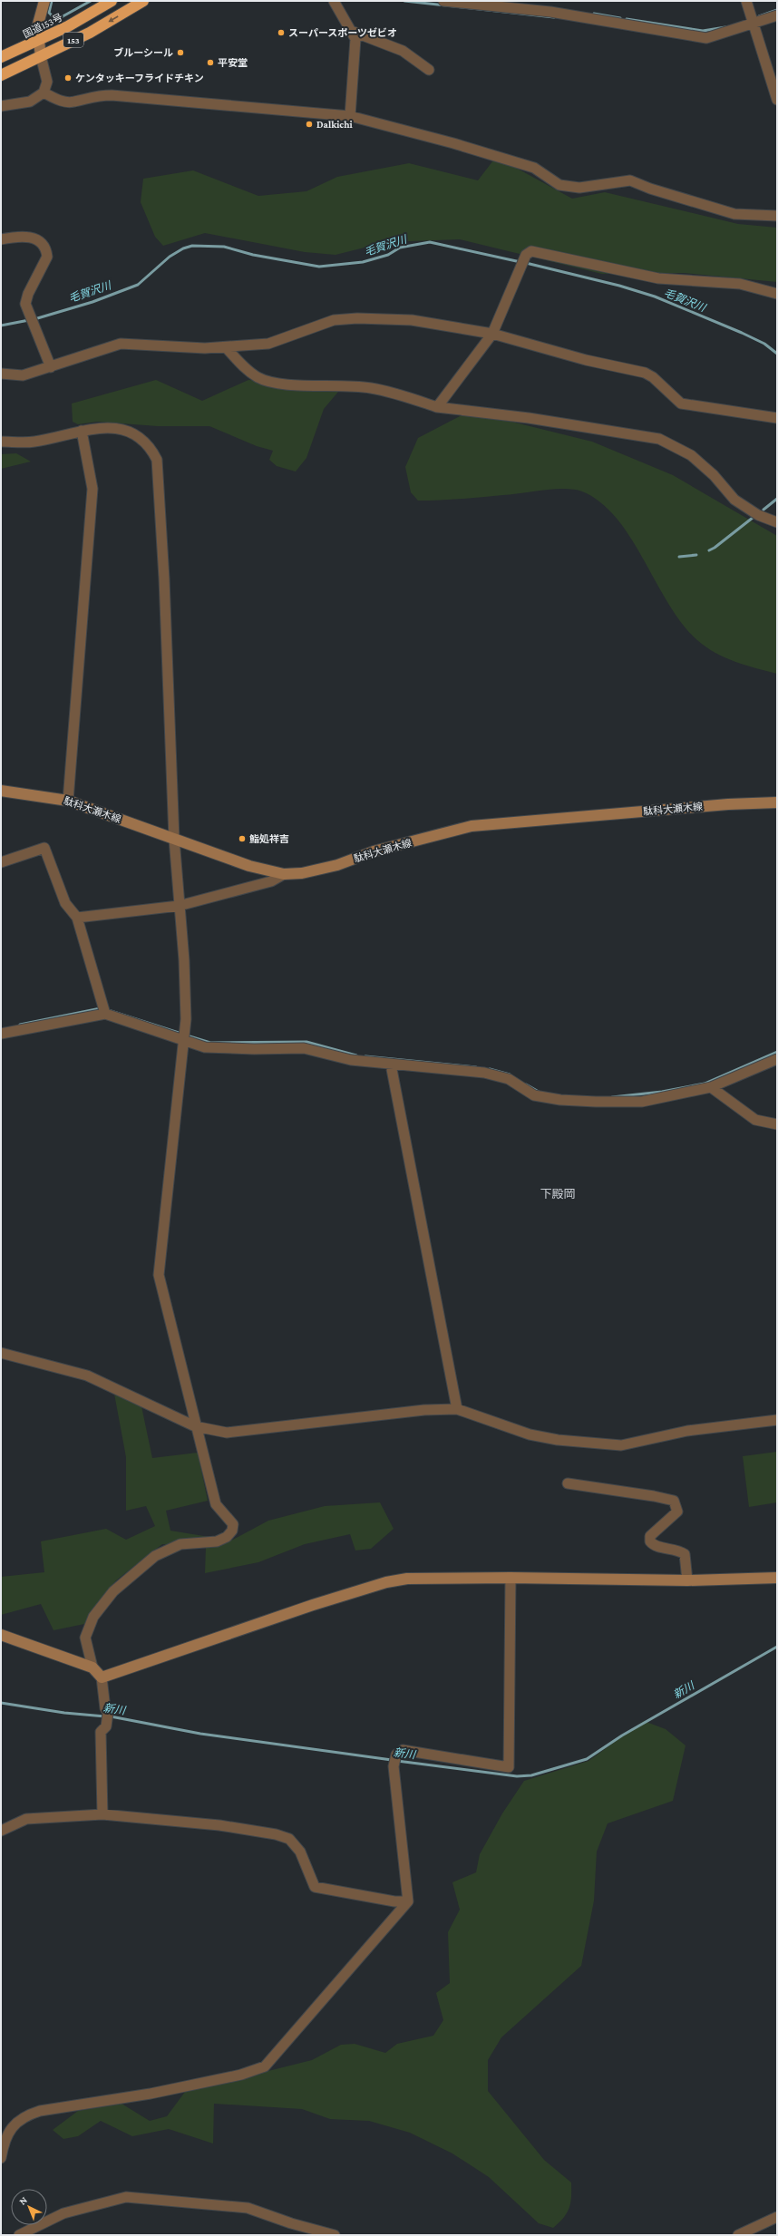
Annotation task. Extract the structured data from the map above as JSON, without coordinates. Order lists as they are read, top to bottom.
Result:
{
  "streets": {
    "highway": ["国道153号", "153"],
    "street": ["駄科大瀬木線"]
  },
  "districts": ["下殿岡"],
  "water": ["毛賀沢川", "新川"],
  "places": [
    "スーパースポーツゼビオ",
    "ブルーシール",
    "平安堂",
    "ケンタッキーフライドチキン",
    "Dalkichi",
    "鮨処祥吉"
  ],
  "north": "top left"
}
